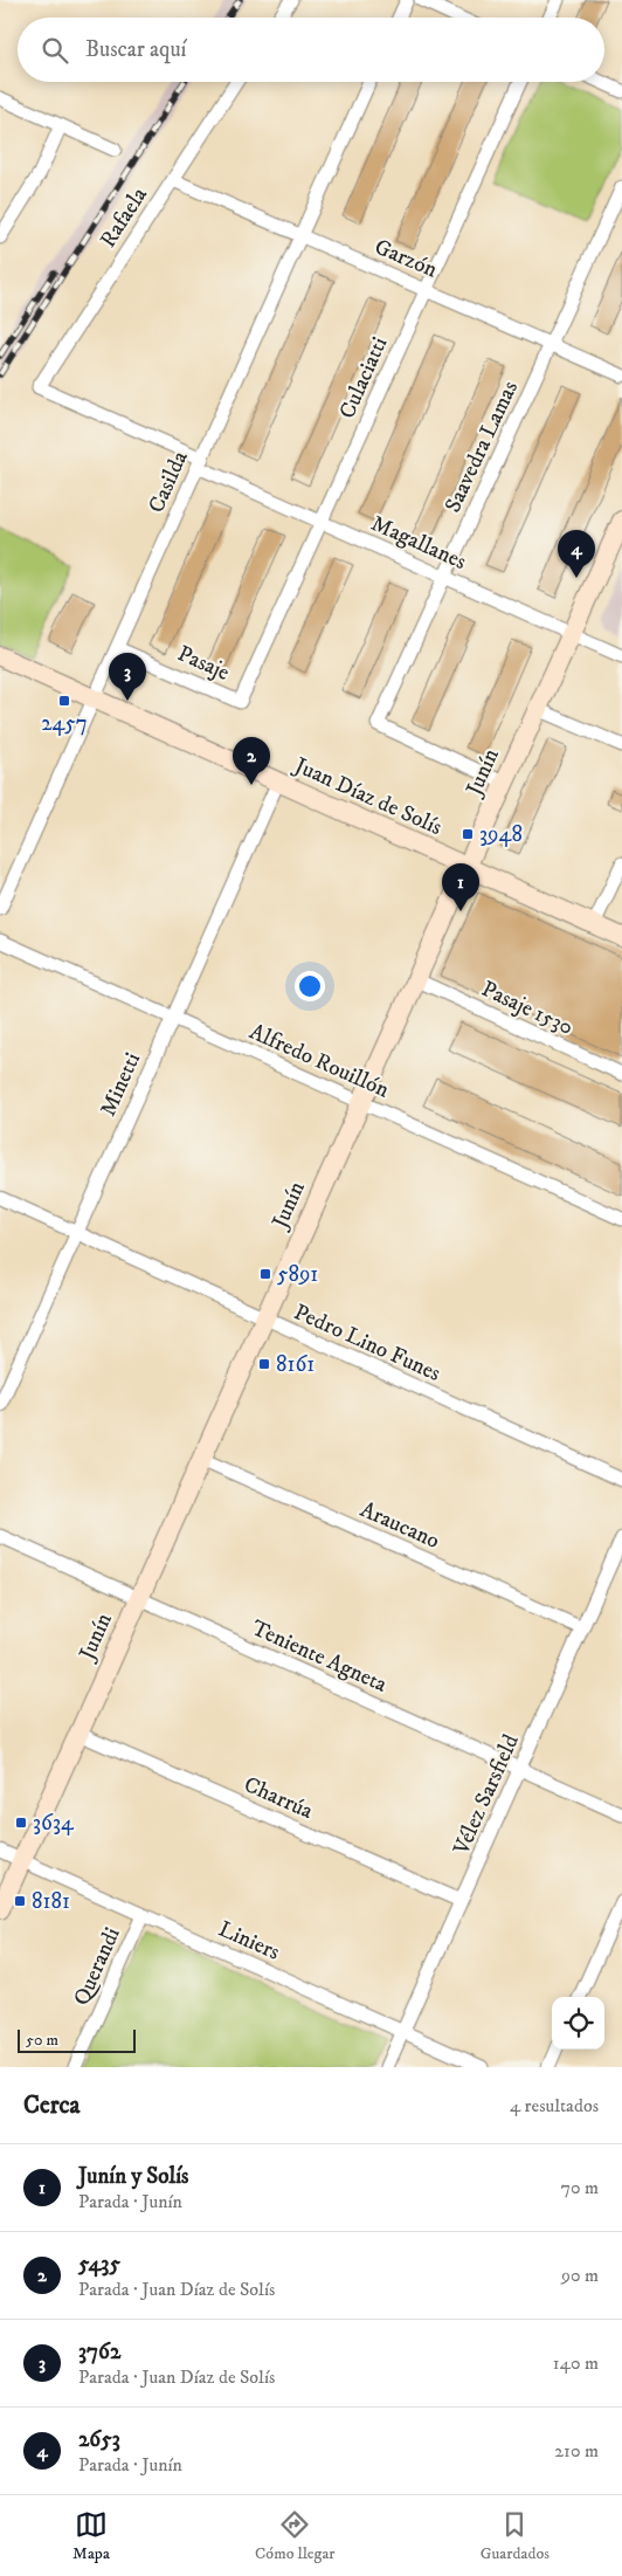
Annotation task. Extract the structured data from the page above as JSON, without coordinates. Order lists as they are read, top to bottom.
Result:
{
  "streets": {
    "main road": ["Junín", "Juan Díaz de Solís"],
    "street": [
      "Rafaela",
      "Garzón",
      "Culaciatti",
      "Saavedra Lamas",
      "Casilda",
      "Magallanes",
      "Pasaje",
      "Pasaje 1530",
      "Alfredo Rouillón",
      "Minetti",
      "Pedro Lino Funes",
      "Araucano",
      "Teniente Agneta",
      "Vélez Sarsfield",
      "Charrúa",
      "Liniers",
      "Querandi"
    ]
  },
  "crossings": [
    ["Rafaela", "Garzón"],
    ["Rafaela", "Magallanes"],
    ["Garzón", "Culaciatti"],
    ["Garzón", "Saavedra Lamas"],
    ["Garzón", "Casilda"],
    ["Culaciatti", "Magallanes"],
    ["Culaciatti", "Pasaje"],
    ["Saavedra Lamas", "Magallanes"],
    ["Saavedra Lamas", "Junín"],
    ["Casilda", "Magallanes"],
    ["Casilda", "Pasaje"],
    ["Casilda", "Juan Díaz de Solís"],
    ["Magallanes", "Junín"],
    ["Junín", "Juan Díaz de Solís"],
    ["Junín", "Pasaje 1530"],
    ["Junín", "Alfredo Rouillón"],
    ["Junín", "Pedro Lino Funes"],
    ["Junín", "Araucano"],
    ["Junín", "Teniente Agneta"],
    ["Junín", "Charrúa"],
    ["Junín", "Liniers"],
    ["Juan Díaz de Solís", "Minetti"],
    ["Alfredo Rouillón", "Minetti"],
    ["Minetti", "Pedro Lino Funes"],
    ["Araucano", "Vélez Sarsfield"],
    ["Teniente Agneta", "Vélez Sarsfield"],
    ["Vélez Sarsfield", "Charrúa"],
    ["Vélez Sarsfield", "Liniers"],
    ["Liniers", "Querandi"]
  ],
  "places": {
    "transit": [
      "2457",
      "3948",
      "5891",
      "8161",
      "3634",
      "8181"
    ]
  },
  "scale_bar": "50 m",
  "page": {
    "search": "Buscar aquí",
    "pins": [
      "4",
      "3",
      "2",
      "1"
    ],
    "scale": "50 m",
    "heading": ["Cerca", "4 resultados"],
    "list": [
      {
        "mark": "1",
        "name": "Junín y Solís",
        "note": "Parada · Junín",
        "value": "70 m"
      },
      {
        "mark": "2",
        "name": "5435",
        "note": "Parada · Juan Díaz de Solís",
        "value": "90 m"
      },
      {
        "mark": "3",
        "name": "3762",
        "note": "Parada · Juan Díaz de Solís",
        "value": "140 m"
      },
      {
        "mark": "4",
        "name": "2653",
        "note": "Parada · Junín",
        "value": "210 m"
      }
    ],
    "nav": ["Mapa", "Cómo llegar", "Guardados"]
  }
}
